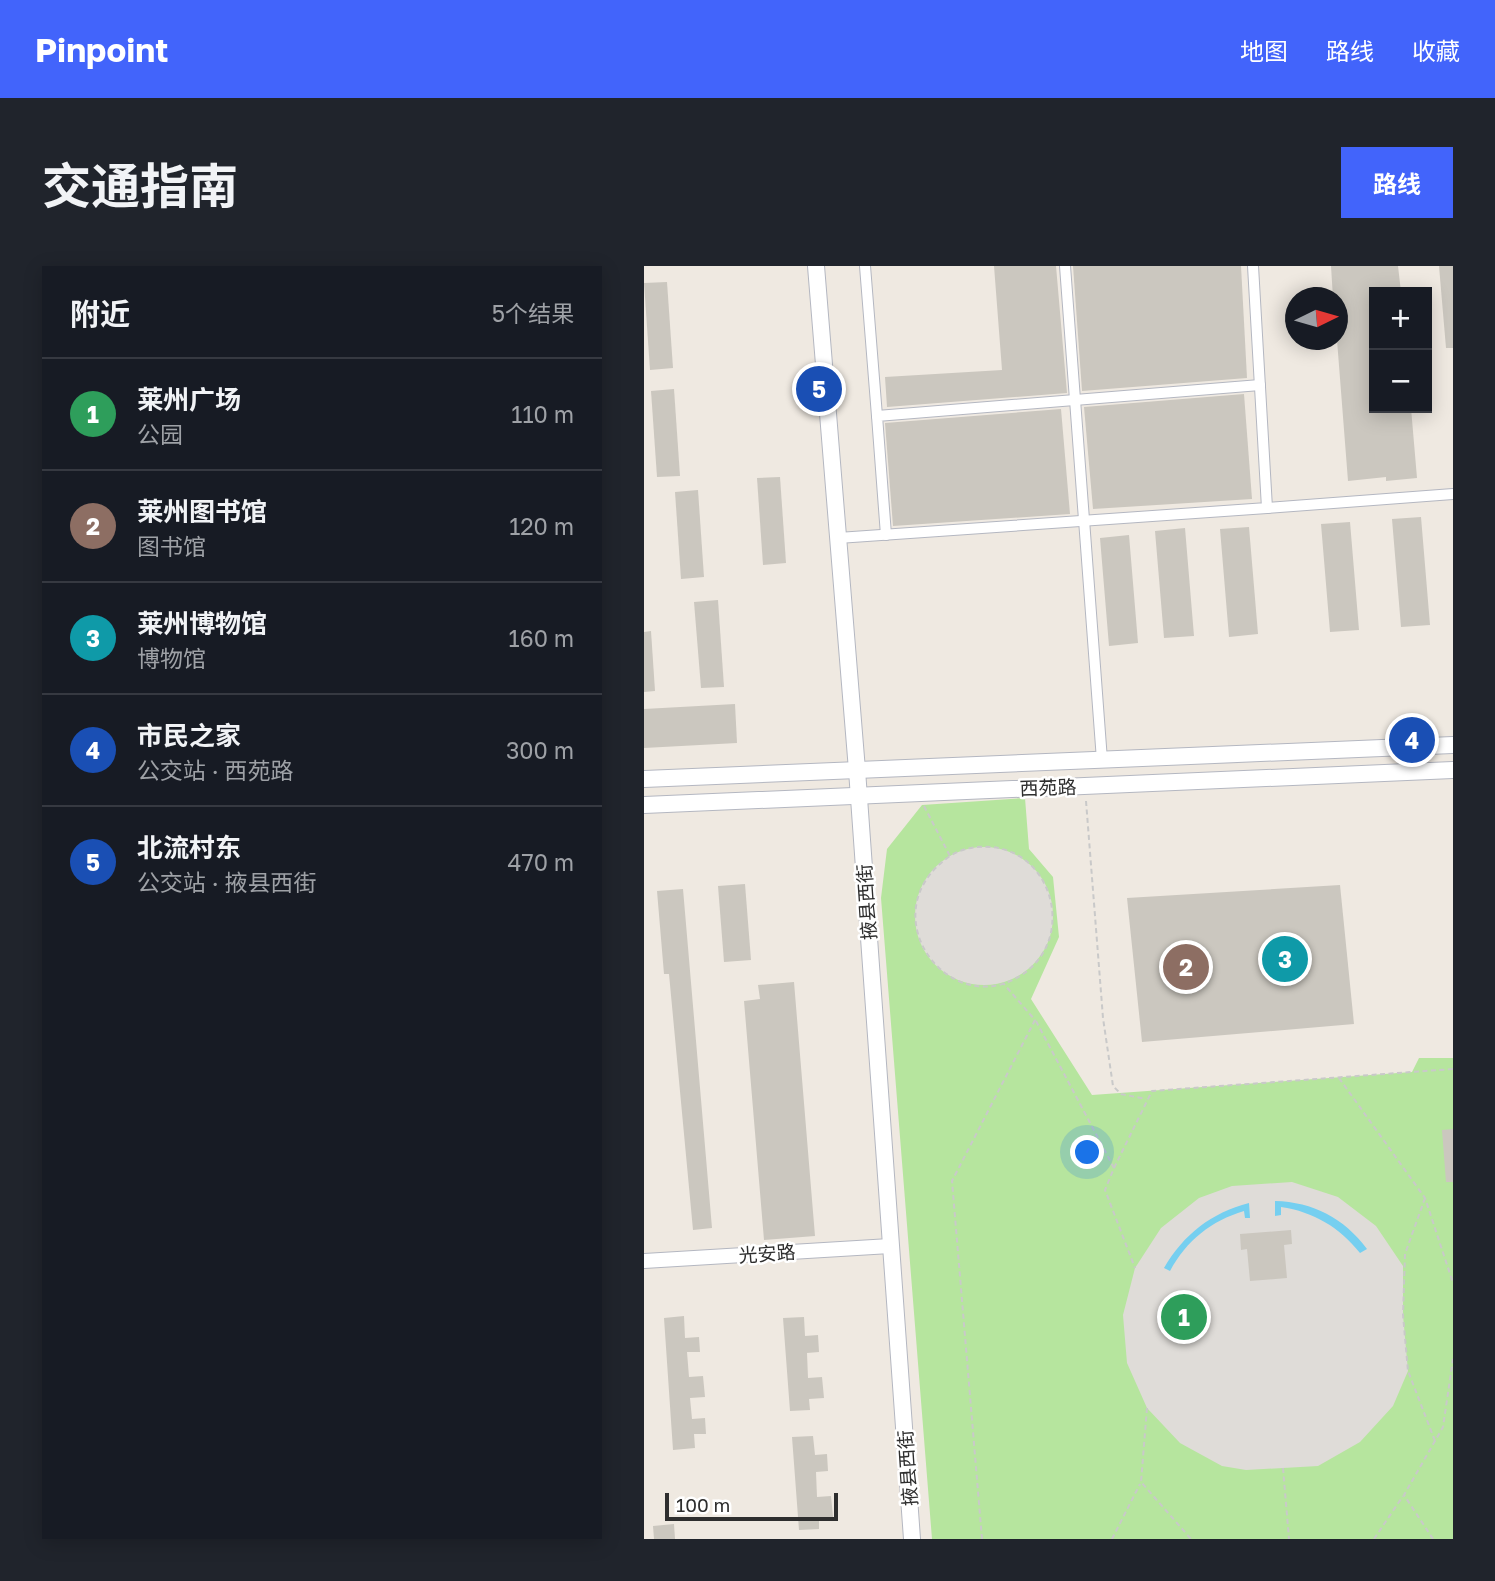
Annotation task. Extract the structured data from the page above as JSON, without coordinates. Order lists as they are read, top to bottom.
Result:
{
  "streets": {
    "main road": ["西苑路", "掖县西街"],
    "street": ["光安路"]
  },
  "crossings": [
    ["西苑路", "掖县西街"],
    ["掖县西街", "光安路"]
  ],
  "scale_bar": "100 m",
  "north": "right",
  "page": {
    "header": "Pinpoint",
    "nav": ["地图", "路线", "收藏"],
    "title": "交通指南",
    "buttons": "路线",
    "heading": ["附近", "5个结果"],
    "map_buttons": ["+", "−"],
    "list": [
      {
        "mark": "1",
        "name": "莱州广场",
        "note": "公园",
        "value": "110 m"
      },
      {
        "mark": "2",
        "name": "莱州图书馆",
        "note": "图书馆",
        "value": "120 m"
      },
      {
        "mark": "3",
        "name": "莱州博物馆",
        "note": "博物馆",
        "value": "160 m"
      },
      {
        "mark": "4",
        "name": "市民之家",
        "note": "公交站 · 西苑路",
        "value": "300 m"
      },
      {
        "mark": "5",
        "name": "北流村东",
        "note": "公交站 · 掖县西街",
        "value": "470 m"
      }
    ],
    "pins": [
      "5",
      "4",
      "3",
      "2",
      "1"
    ],
    "scale": "100 m"
  }
}
